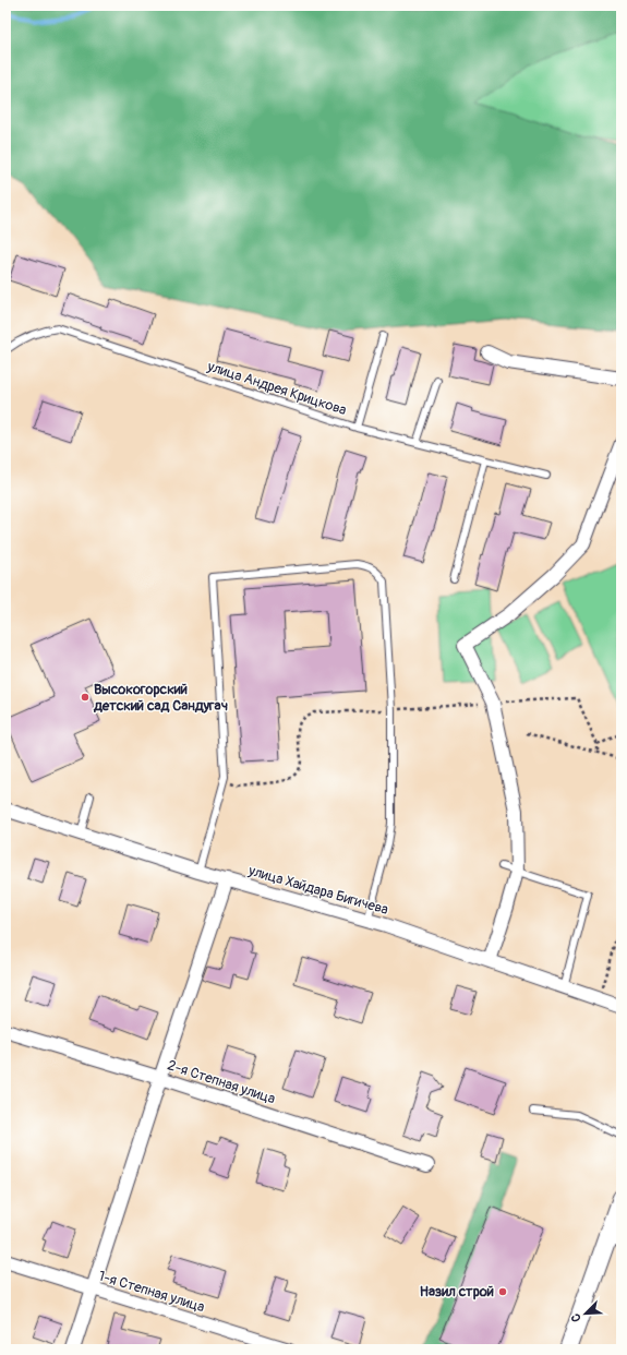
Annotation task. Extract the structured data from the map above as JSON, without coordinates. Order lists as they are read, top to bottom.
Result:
{
  "streets": {
    "street": ["улица Хайдара Бигичева", "2-я Степная улица", "1-я Степная улица"],
    "lane": ["улица Андрея Крицкова"]
  },
  "places": ["Высокогорский детский сад Сандугач", "Назил строй"],
  "north": "bottom left"
}
